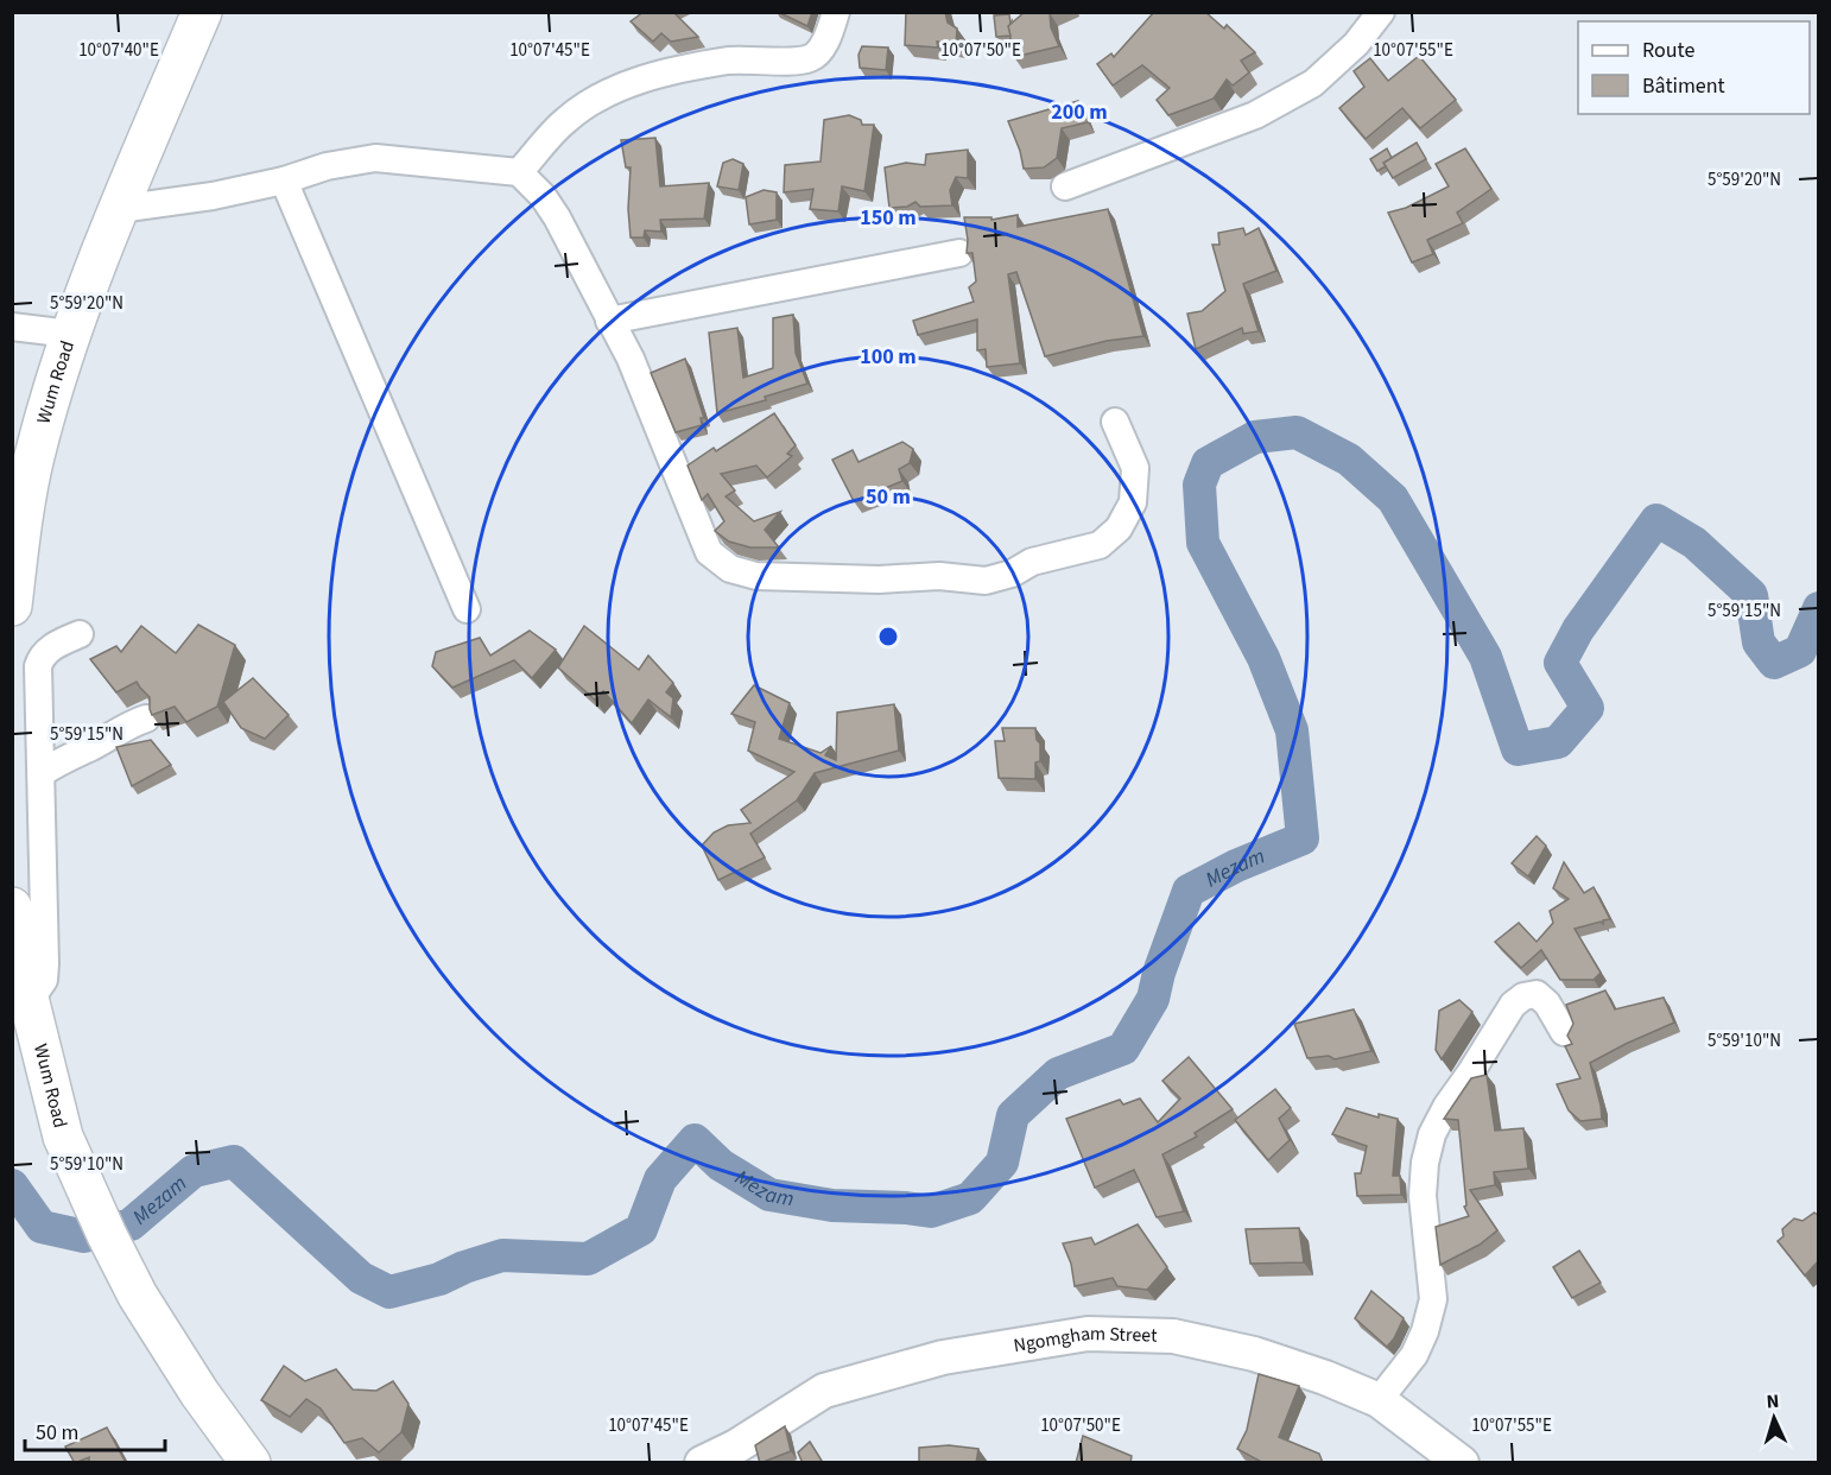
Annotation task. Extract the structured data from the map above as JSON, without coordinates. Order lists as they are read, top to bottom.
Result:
{
  "streets": {
    "highway": ["Wum Road"],
    "main road": ["Ngomgham Street"]
  },
  "water": ["Mezam"],
  "legend": ["Route", "Bâtiment"],
  "scale_bar": "50 m",
  "north": "top",
  "coordinates": [
    "10°07'40\"E",
    "10°07'45\"E",
    "10°07'50\"E",
    "10°07'55\"E",
    "5°59'20\"N",
    "5°59'15\"N",
    "5°59'10\"N"
  ],
  "rings": [
    "200 m",
    "150 m",
    "100 m",
    "50 m"
  ]
}
